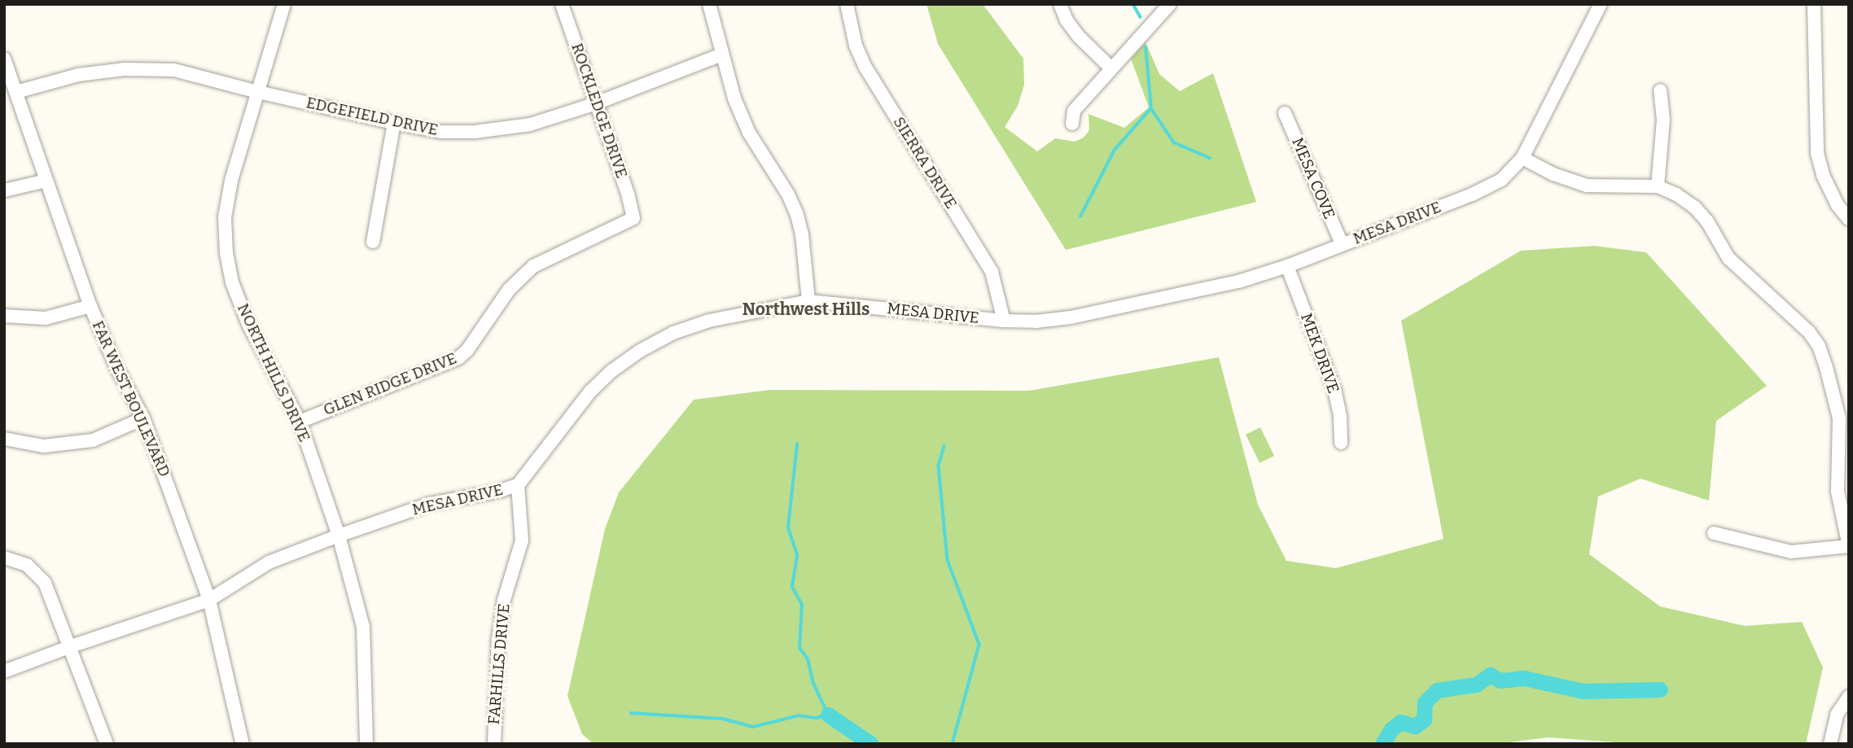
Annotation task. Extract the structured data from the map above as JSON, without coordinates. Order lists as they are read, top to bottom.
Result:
{
  "streets": {
    "street": [
      "ROCKLEDGE DRIVE",
      "EDGEFIELD DRIVE",
      "SIERRA DRIVE",
      "MESA COVE",
      "MESA DRIVE",
      "MEK DRIVE",
      "NORTH HILLS DRIVE",
      "GLEN RIDGE DRIVE",
      "FAR WEST BOULEVARD",
      "FARHILLS DRIVE"
    ]
  },
  "crossings": [
    ["ROCKLEDGE DRIVE", "EDGEFIELD DRIVE"],
    ["ROCKLEDGE DRIVE", "GLEN RIDGE DRIVE"],
    ["EDGEFIELD DRIVE", "NORTH HILLS DRIVE"],
    ["EDGEFIELD DRIVE", "FAR WEST BOULEVARD"],
    ["SIERRA DRIVE", "MESA DRIVE"],
    ["MESA COVE", "MESA DRIVE"],
    ["MESA DRIVE", "MEK DRIVE"],
    ["MESA DRIVE", "NORTH HILLS DRIVE"],
    ["MESA DRIVE", "FAR WEST BOULEVARD"],
    ["MESA DRIVE", "FARHILLS DRIVE"],
    ["NORTH HILLS DRIVE", "GLEN RIDGE DRIVE"]
  ],
  "districts": ["Northwest Hills"]
}
